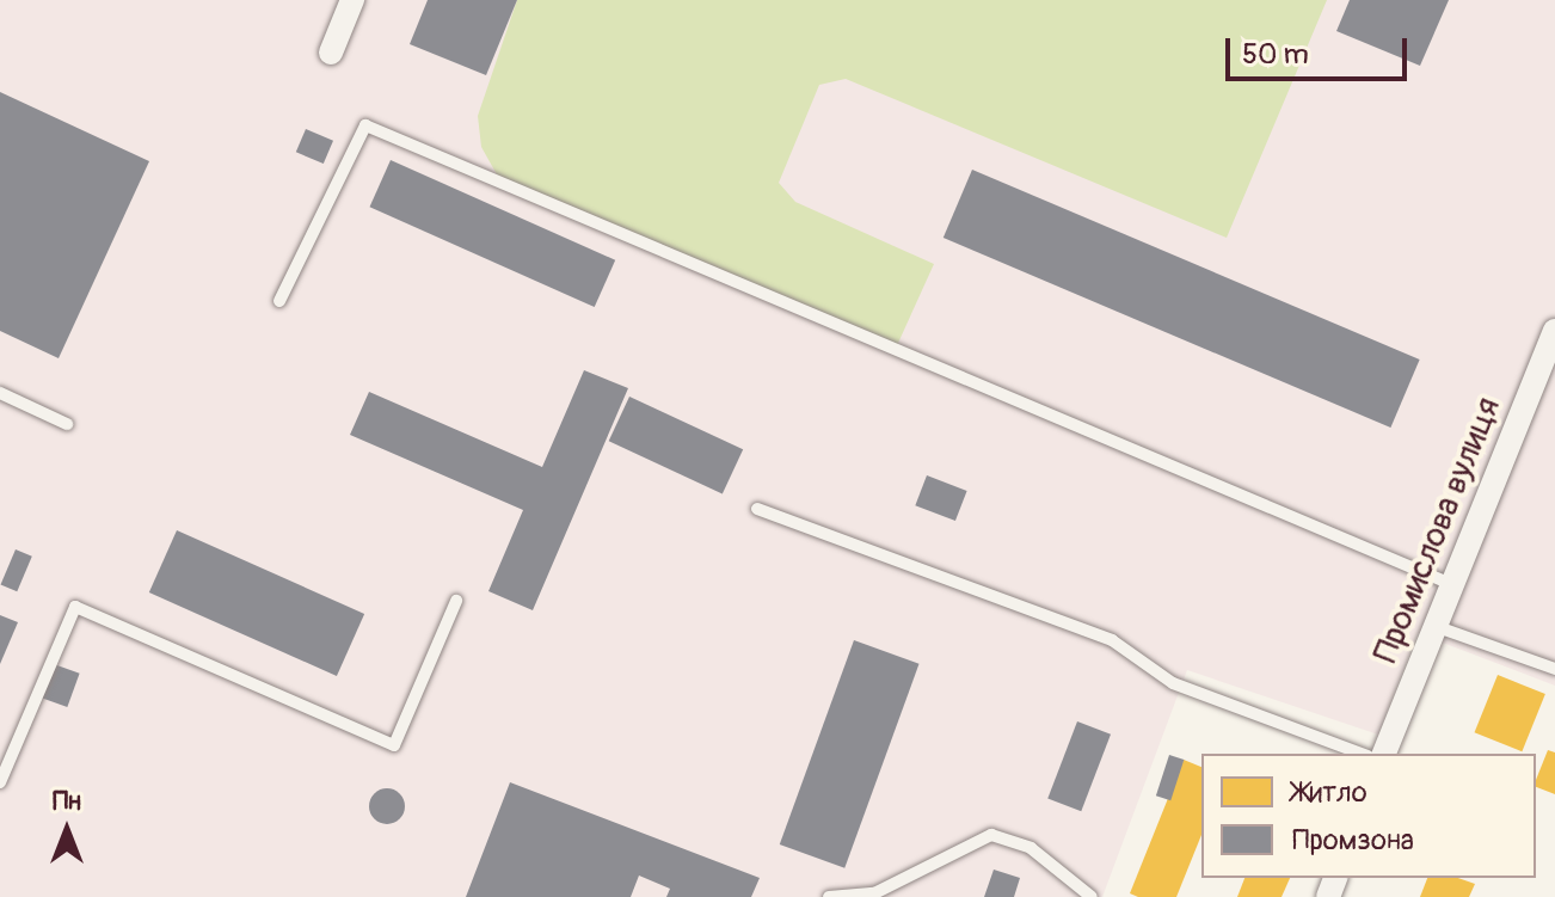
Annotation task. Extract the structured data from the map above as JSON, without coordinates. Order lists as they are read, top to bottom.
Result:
{
  "streets": {
    "street": ["Промислова вулиця"]
  },
  "legend": ["Житло", "Промзона"],
  "scale_bar": "50 m",
  "north": "top"
}
